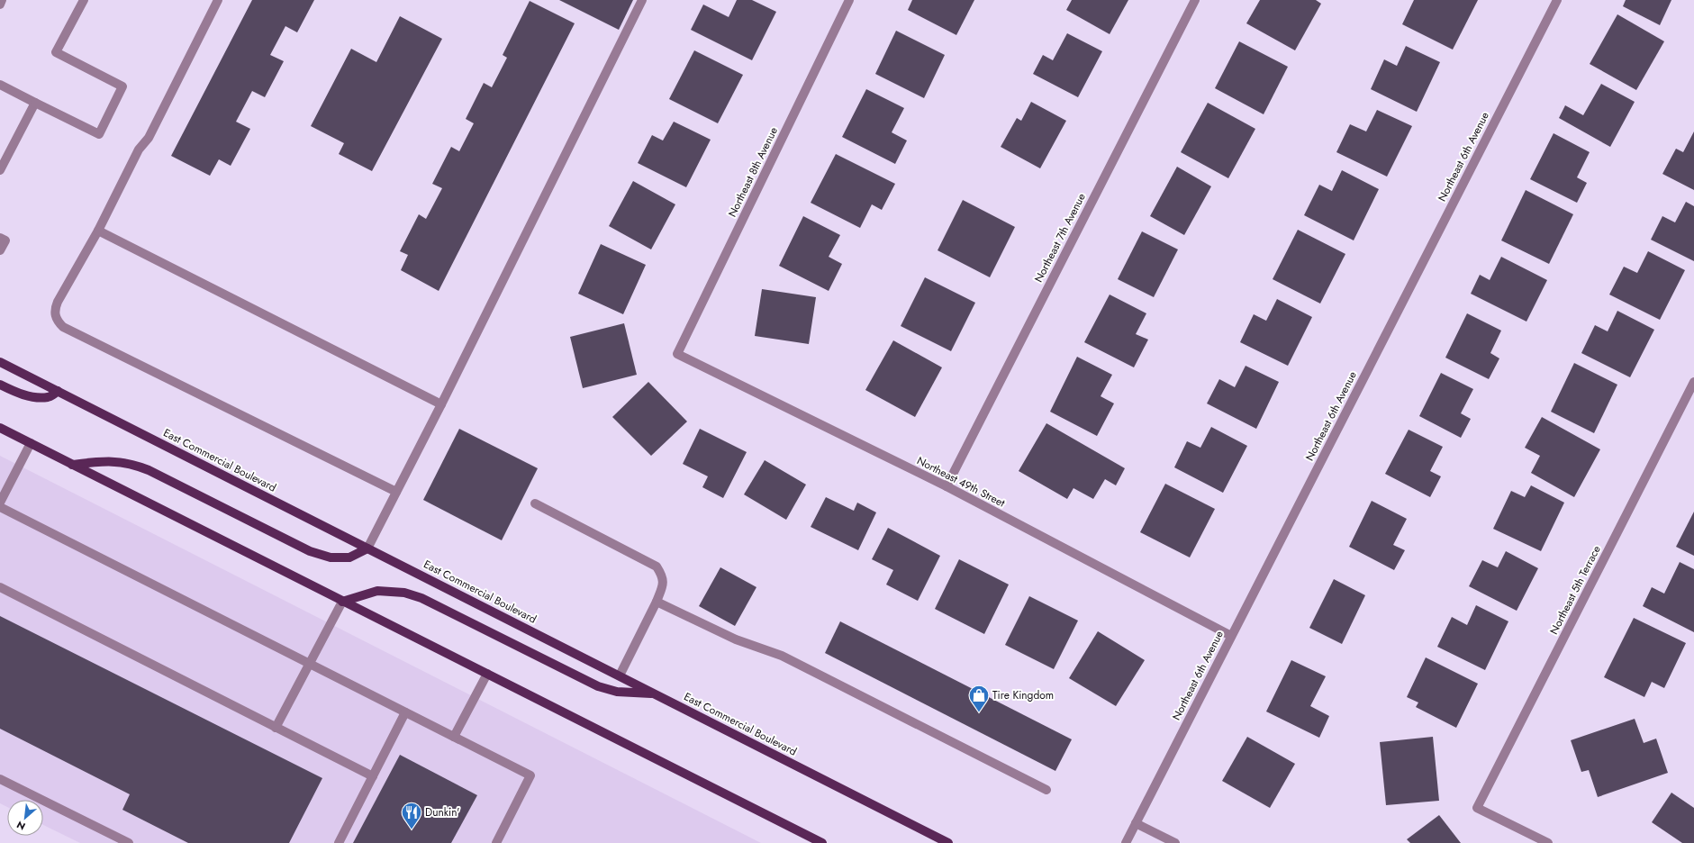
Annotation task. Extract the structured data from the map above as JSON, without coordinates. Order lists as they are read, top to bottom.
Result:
{
  "streets": {
    "main road": ["East Commercial Boulevard"],
    "street": [
      "Northeast 6th Avenue",
      "Northeast 8th Avenue",
      "Northeast 7th Avenue",
      "Northeast 49th Street",
      "Northeast 5th Terrace"
    ]
  },
  "crossings": [
    ["Northeast 6th Avenue", "Northeast 49th Street"],
    ["Northeast 8th Avenue", "Northeast 49th Street"],
    ["Northeast 7th Avenue", "Northeast 49th Street"]
  ],
  "places": {
    "shop": ["Tire Kingdom"],
    "restaurant": ["Dunkin'"]
  },
  "north": "bottom left"
}
